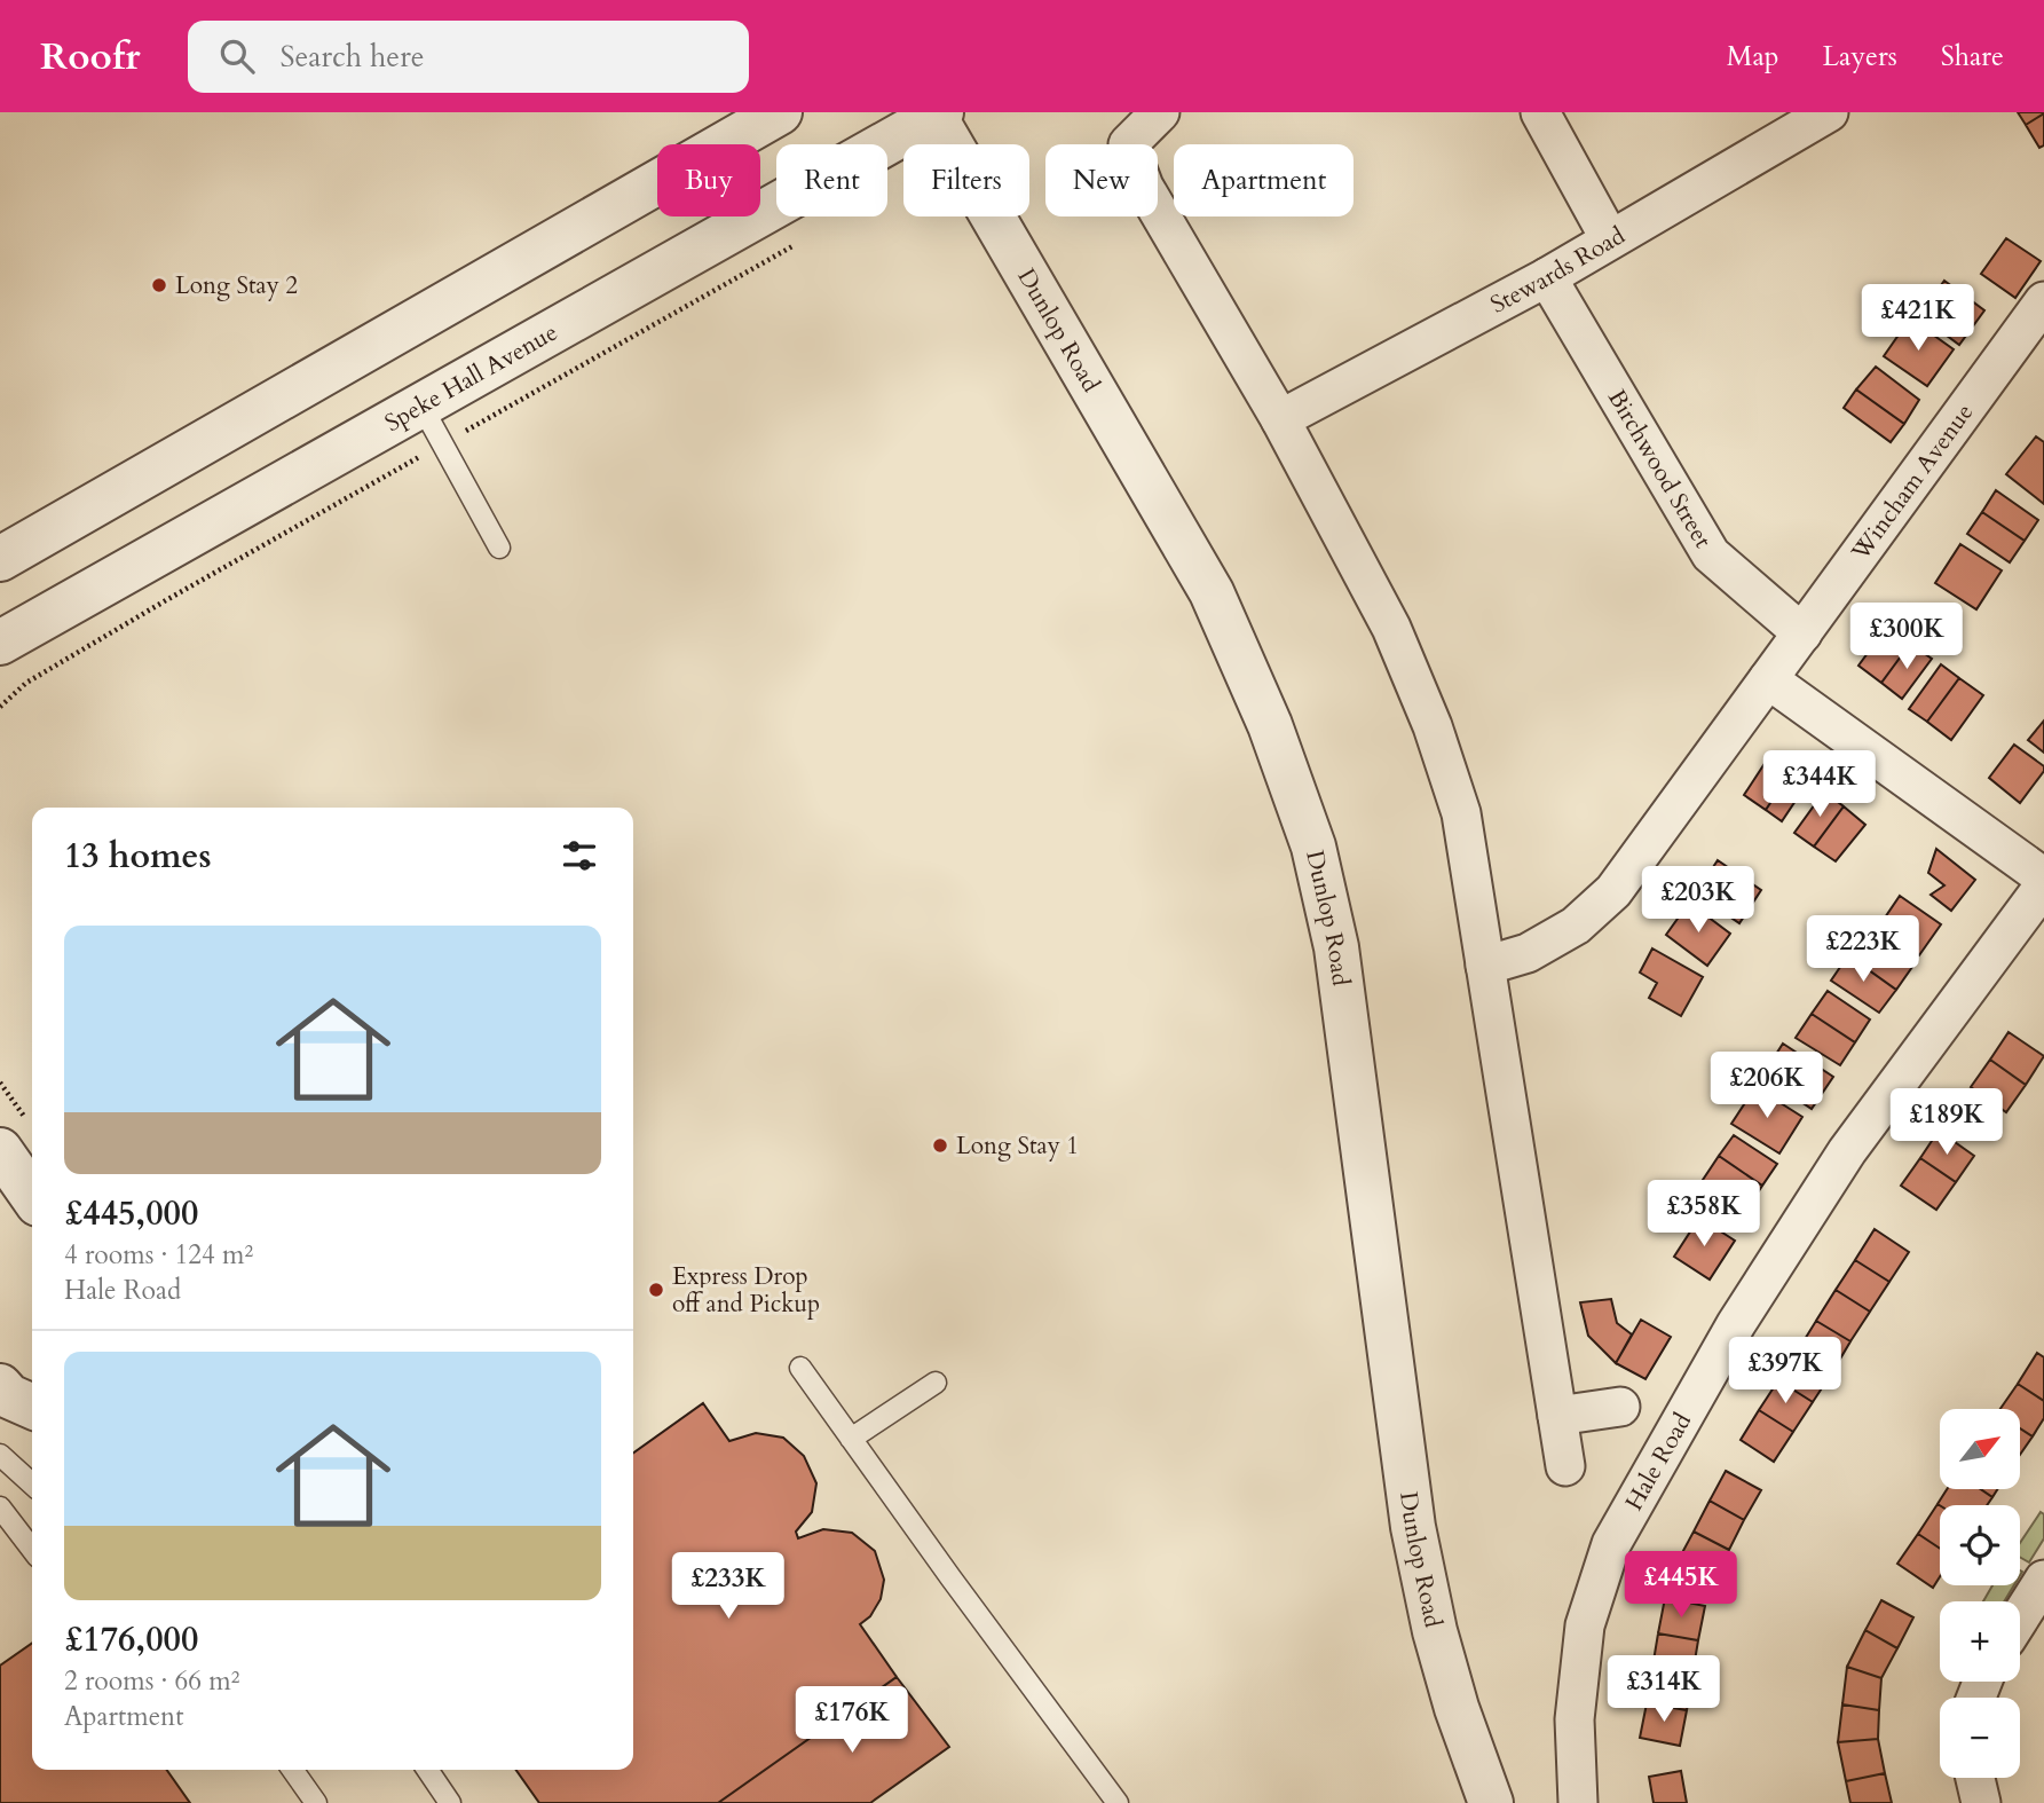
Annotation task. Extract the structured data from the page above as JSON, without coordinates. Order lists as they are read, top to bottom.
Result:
{
  "streets": {
    "street": [
      "Stewards Road",
      "Dunlop Road",
      "Speke Hall Avenue",
      "Birchwood Street",
      "Wincham Avenue",
      "Hale Road"
    ]
  },
  "crossings": [
    ["Stewards Road", "Birchwood Street"],
    ["Dunlop Road", "Speke Hall Avenue"],
    ["Birchwood Street", "Wincham Avenue"]
  ],
  "places": ["Long Stay 2", "Long Stay 1", "Express Drop off and Pickup"],
  "north": "top right",
  "page": {
    "header": "Roofr",
    "search": "Search here",
    "nav": ["Map", "Layers", "Share"],
    "chip": [
      "Buy",
      "Rent",
      "Filters",
      "New",
      "Apartment"
    ],
    "price": [
      "£421K",
      "£300K",
      "£344K",
      "£203K",
      "£223K",
      "£206K",
      "£189K",
      "£358K",
      "£397K",
      "£445K",
      "£233K",
      "£314K",
      "£176K"
    ],
    "heading": "13 homes",
    "list": [
      {
        "name": "£445,000",
        "note": "4 rooms · 124 m² · Hale Road"
      },
      {
        "name": "£176,000",
        "note": "2 rooms · 66 m² · Apartment"
      }
    ],
    "map_buttons": ["+", "−"]
  }
}
